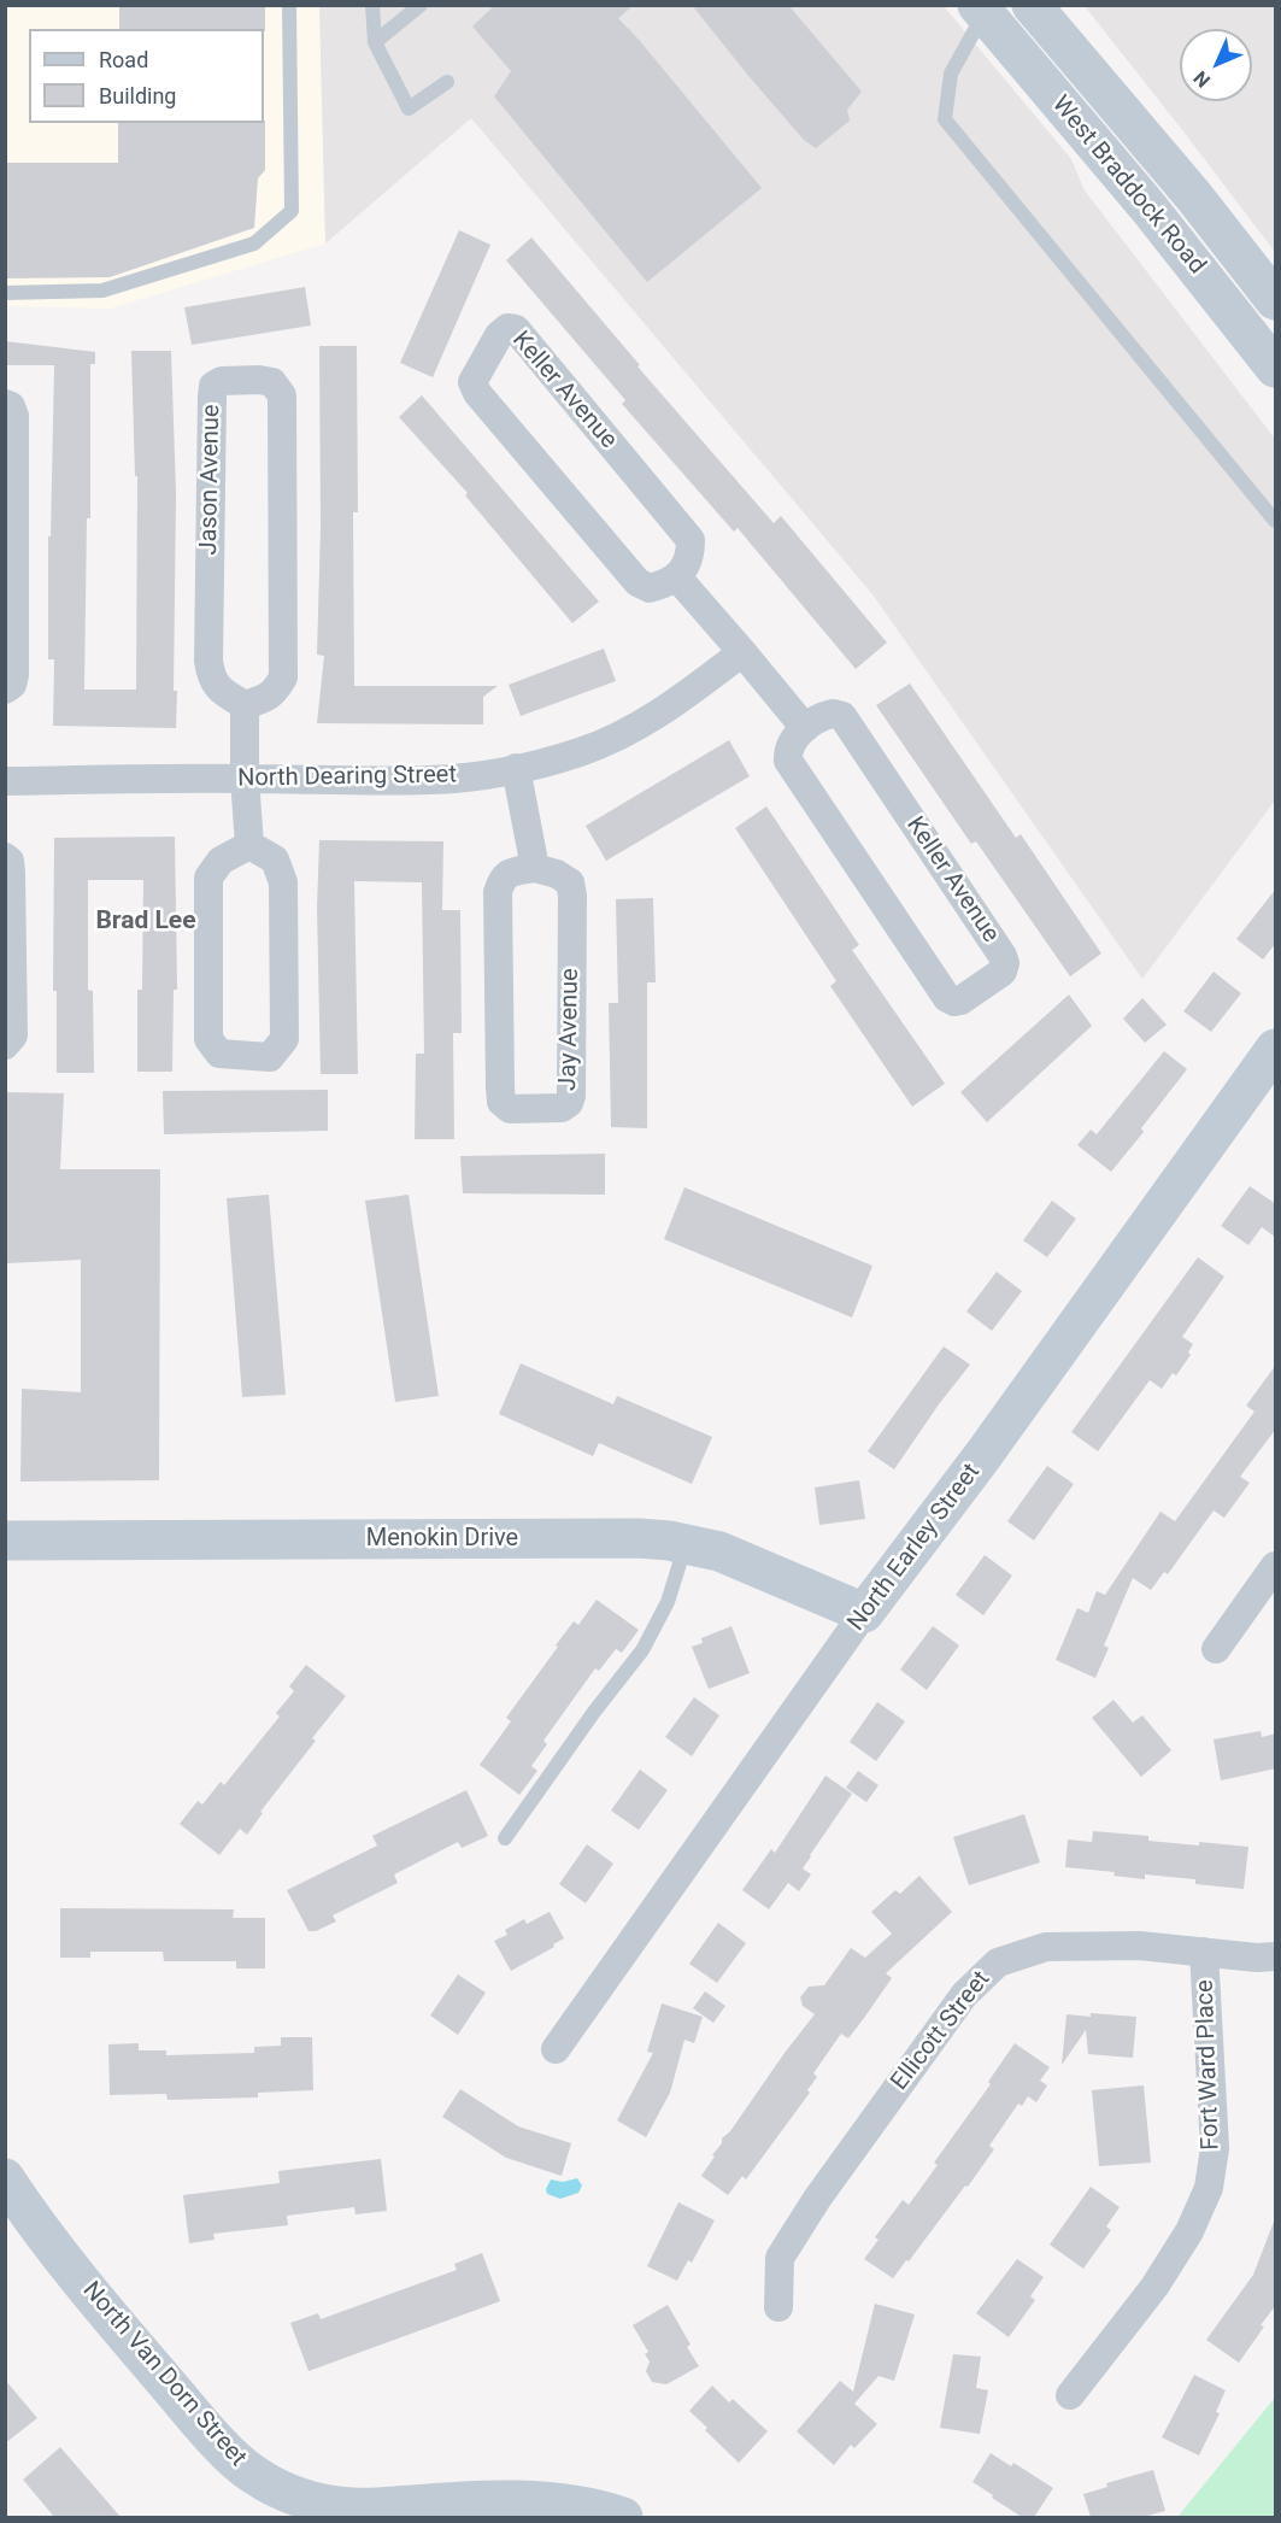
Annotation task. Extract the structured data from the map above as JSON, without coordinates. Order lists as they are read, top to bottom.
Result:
{
  "streets": {
    "main road": [
      "West Braddock Road",
      "Menokin Drive",
      "North Earley Street",
      "North Van Dorn Street"
    ],
    "street": [
      "Keller Avenue",
      "Jason Avenue",
      "North Dearing Street",
      "Jay Avenue",
      "Ellicott Street",
      "Fort Ward Place"
    ]
  },
  "crossings": [
    ["Menokin Drive", "North Earley Street"],
    ["Ellicott Street", "Fort Ward Place"]
  ],
  "districts": ["Brad Lee"],
  "legend": ["Road", "Building"],
  "north": "bottom left"
}
